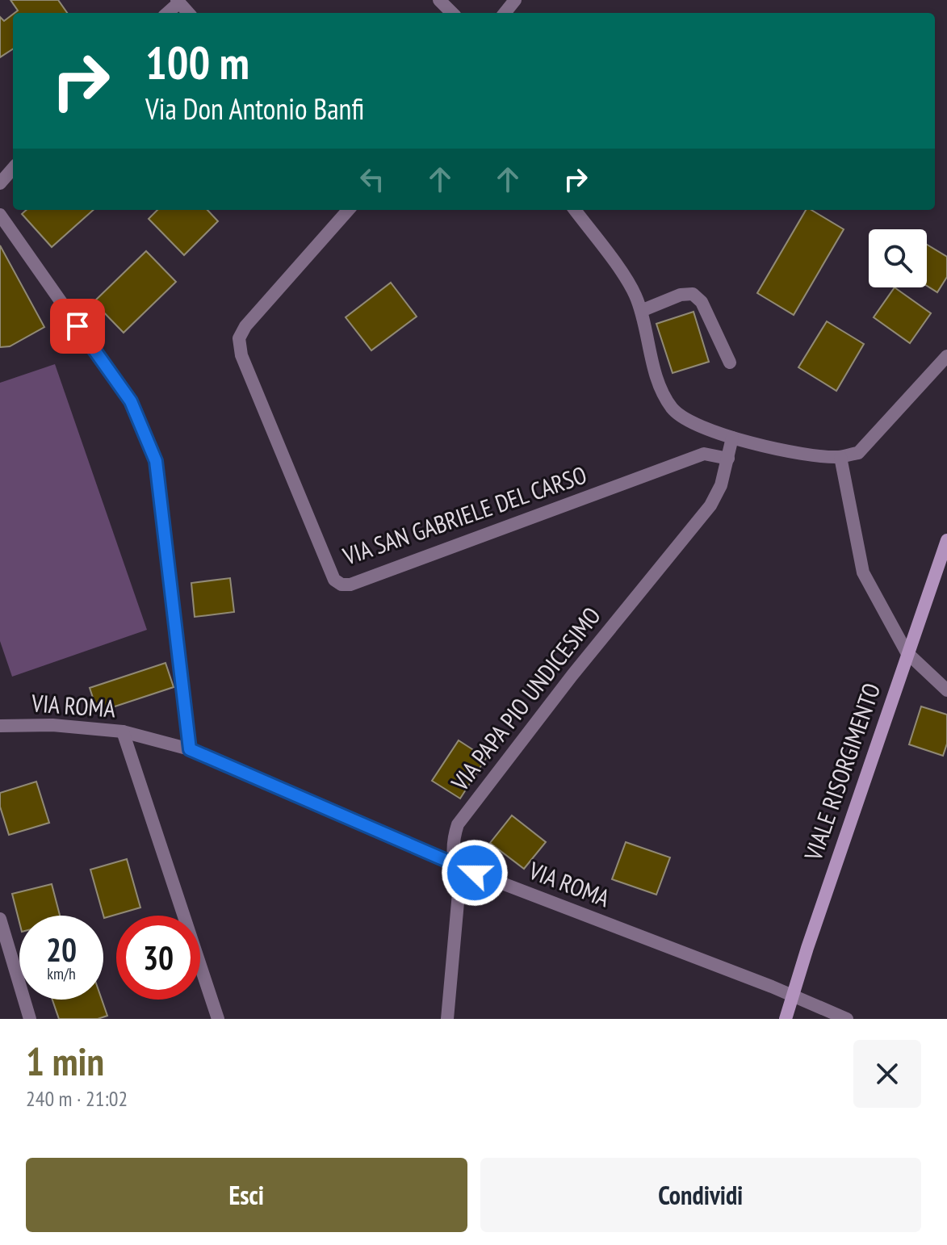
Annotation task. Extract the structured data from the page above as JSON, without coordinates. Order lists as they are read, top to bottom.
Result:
{
  "streets": {
    "street": [
      "VIA SAN GABRIELE DEL CARSO",
      "VIA PAPA PIO UNDICESIMO",
      "VIA ROMA",
      "VIALE RISORGIMENTO"
    ]
  },
  "crossings": [
    ["VIA SAN GABRIELE DEL CARSO", "VIA PAPA PIO UNDICESIMO"],
    ["VIA PAPA PIO UNDICESIMO", "VIA ROMA"],
    ["VIA ROMA", "VIALE RISORGIMENTO"]
  ],
  "page": {
    "turn": ["100 m", "Via Don Antonio Banfi"],
    "speed": "20 km/h",
    "limit": "30",
    "heading": ["1 min", "240 m · 21:02"],
    "buttons": ["Esci", "Condividi"]
  }
}
